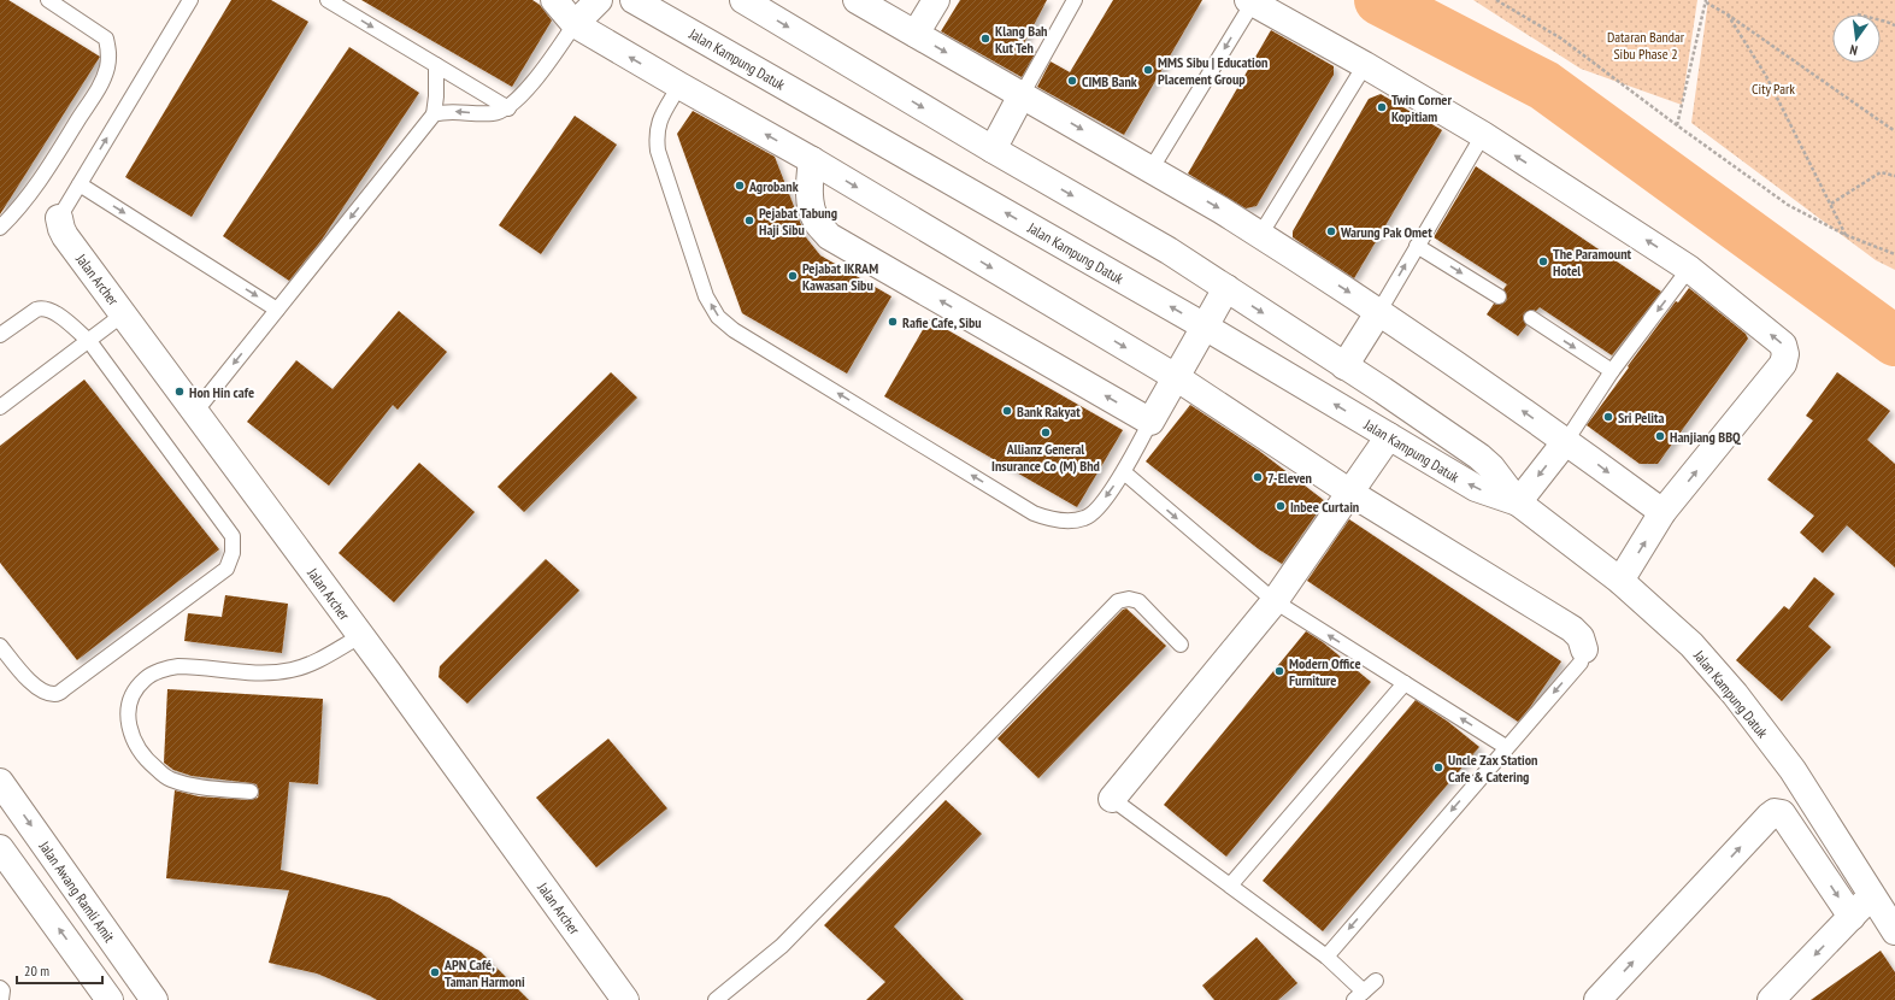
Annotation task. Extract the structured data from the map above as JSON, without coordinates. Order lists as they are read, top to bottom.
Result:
{
  "streets": {
    "street": ["Jalan Kampung Datuk", "Jalan Archer", "Jalan Awang Ramli Amit"]
  },
  "parks": ["Dataran Bandar Sibu Phase 2", "City Park"],
  "places": [
    "Klang Bah Kut Teh",
    "MMS Sibu | Education Placement Group",
    "CIMB Bank",
    "Twin Corner Kopitiam",
    "Agrobank",
    "Pejabat Tabung Haji Sibu",
    "Warung Pak Omet",
    "The Paramount Hotel",
    "Pejabat IKRAM Kawasan Sibu",
    "Rafie Cafe, Sibu",
    "Hon Hin cafe",
    "Bank Rakyat",
    "Sri Pelita",
    "Allianz General Insurance Co (M) Bhd",
    "Hanjiang BBQ",
    "7-Eleven",
    "Inbee Curtain",
    "Modern Office Furniture",
    "Uncle Zax Station Cafe & Catering",
    "APN Café, Taman Harmoni"
  ],
  "scale_bar": "20 m",
  "north": "bottom"
}
